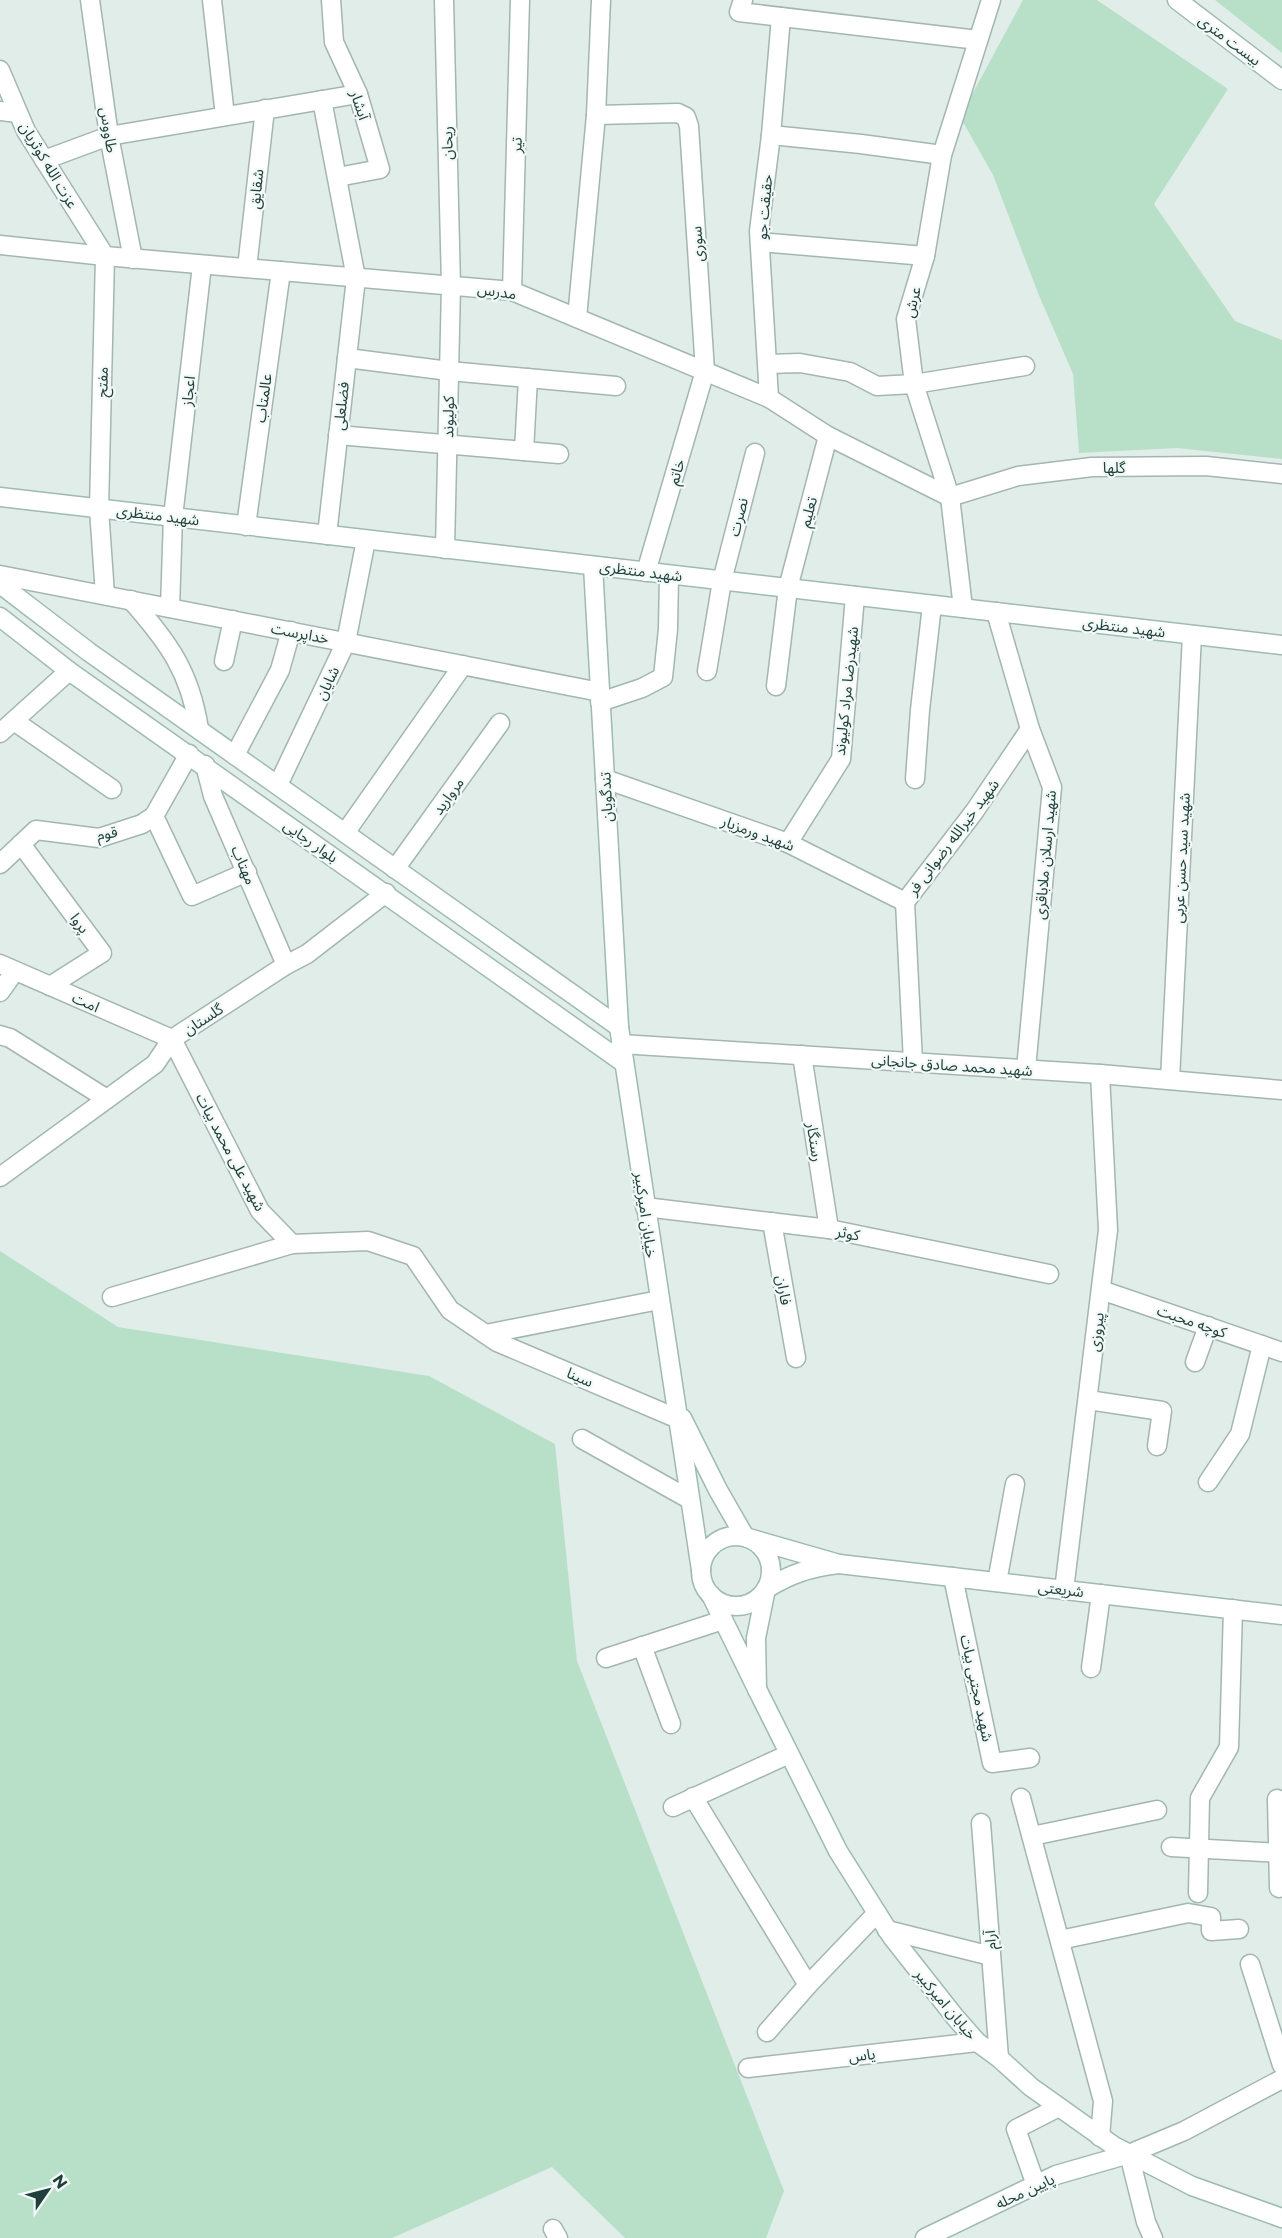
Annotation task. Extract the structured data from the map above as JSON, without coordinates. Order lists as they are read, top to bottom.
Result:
{
  "streets": {
    "street": [
      "بیست متری",
      "آبشار",
      "طاووس",
      "ریحان",
      "تیر",
      "عزت الله کوثریان",
      "شقایق",
      "حقیقت جو",
      "سوری",
      "مدرس",
      "عرش",
      "مفتح",
      "اعجاز",
      "عالمتاب",
      "فضلعلی",
      "کولیوند",
      "گلها",
      "خاتم",
      "تعلیم",
      "شهید منتظری",
      "نصرت",
      "خداپرست",
      "شایان",
      "شهیدرضا مراد کولیوند",
      "مروارید",
      "تندگویان",
      "قوم",
      "شهید ورمزیار",
      "شهید خیرالله رضوانی فر",
      "بلوار رجایی",
      "شهید ارسلان ملاباقری",
      "شهید سید حسن عربی",
      "مهتاب",
      "پروا",
      "امت",
      "گلستان",
      "شهید محمد صادق جانجانی",
      "رستگار",
      "شهید علی محمد بیات",
      "خیابان امیرکبیر",
      "کوثر",
      "فاران",
      "کوچه محبت",
      "پیروزی",
      "سینا",
      "شریعتی",
      "شهید مجتبی بیات",
      "آرام",
      "یاس",
      "پایین محله"
    ]
  },
  "crossings": [
    ["آبشار", "فضلعلی"],
    ["طاووس", "مدرس"],
    ["ریحان", "مدرس"],
    ["ریحان", "کولیوند"],
    ["تیر", "مدرس"],
    ["عزت الله کوثریان", "مدرس"],
    ["عزت الله کوثریان", "مفتح"],
    ["شقایق", "مدرس"],
    ["حقیقت جو", "مدرس"],
    ["سوری", "مدرس"],
    ["سوری", "خاتم"],
    ["مدرس", "عرش"],
    ["مدرس", "مفتح"],
    ["مدرس", "اعجاز"],
    ["مدرس", "عالمتاب"],
    ["مدرس", "فضلعلی"],
    ["مدرس", "کولیوند"],
    ["مدرس", "گلها"],
    ["مدرس", "خاتم"],
    ["مدرس", "تعلیم"],
    ["عرش", "گلها"],
    ["عرش", "شهید منتظری"],
    ["مفتح", "شهید منتظری"],
    ["مفتح", "خداپرست"],
    ["اعجاز", "شهید منتظری"],
    ["اعجاز", "خداپرست"],
    ["عالمتاب", "شهید منتظری"],
    ["فضلعلی", "شهید منتظری"],
    ["کولیوند", "شهید منتظری"],
    ["خاتم", "شهید منتظری"],
    ["تعلیم", "شهید منتظری"],
    ["شهید منتظری", "نصرت"],
    ["شهید منتظری", "شایان"],
    ["شهید منتظری", "شهیدرضا مراد کولیوند"],
    ["شهید منتظری", "تندگویان"],
    ["شهید منتظری", "شهید ارسلان ملاباقری"],
    ["شهید منتظری", "شهید سید حسن عربی"],
    ["خداپرست", "شایان"],
    ["خداپرست", "تندگویان"],
    ["شایان", "بلوار رجایی"],
    ["شهیدرضا مراد کولیوند", "شهید ورمزیار"],
    ["مروارید", "بلوار رجایی"],
    ["تندگویان", "شهید ورمزیار"],
    ["تندگویان", "بلوار رجایی"],
    ["تندگویان", "شهید محمد صادق جانجانی"],
    ["تندگویان", "خیابان امیرکبیر"],
    ["قوم", "پروا"],
    ["شهید ورمزیار", "شهید خیرالله رضوانی فر"],
    ["شهید خیرالله رضوانی فر", "شهید ارسلان ملاباقری"],
    ["شهید خیرالله رضوانی فر", "شهید محمد صادق جانجانی"],
    ["بلوار رجایی", "مهتاب"],
    ["بلوار رجایی", "گلستان"],
    ["بلوار رجایی", "شهید محمد صادق جانجانی"],
    ["بلوار رجایی", "خیابان امیرکبیر"],
    ["شهید ارسلان ملاباقری", "شهید محمد صادق جانجانی"],
    ["شهید سید حسن عربی", "شهید محمد صادق جانجانی"],
    ["مهتاب", "گلستان"],
    ["پروا", "امت"],
    ["امت", "گلستان"],
    ["امت", "شهید علی محمد بیات"],
    ["گلستان", "شهید علی محمد بیات"],
    ["شهید محمد صادق جانجانی", "رستگار"],
    ["شهید محمد صادق جانجانی", "خیابان امیرکبیر"],
    ["شهید محمد صادق جانجانی", "پیروزی"],
    ["رستگار", "کوثر"],
    ["خیابان امیرکبیر", "کوثر"],
    ["خیابان امیرکبیر", "سینا"],
    ["خیابان امیرکبیر", "آرام"],
    ["خیابان امیرکبیر", "یاس"],
    ["خیابان امیرکبیر", "پایین محله"],
    ["کوثر", "فاران"],
    ["کوچه محبت", "پیروزی"],
    ["پیروزی", "شریعتی"],
    ["شریعتی", "شهید مجتبی بیات"]
  ],
  "north": "top right"
}
